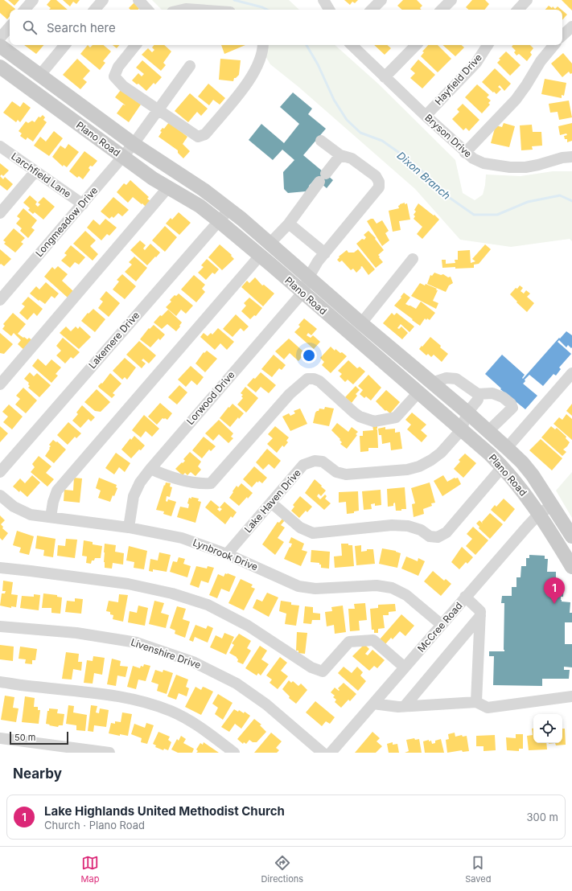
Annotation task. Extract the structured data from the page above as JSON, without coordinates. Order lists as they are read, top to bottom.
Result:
{
  "streets": {
    "main road": ["Plano Road"],
    "street": [
      "Hayfield Drive",
      "Bryson Drive",
      "Larchfield Lane",
      "Longmeadow Drive",
      "Lakemere Drive",
      "Lorwood Drive",
      "Lake Haven Drive",
      "Lynbrook Drive",
      "McCree Road",
      "Livenshire Drive"
    ]
  },
  "crossings": [
    ["Hayfield Drive", "Bryson Drive"],
    ["Plano Road", "Longmeadow Drive"],
    ["Plano Road", "Lakemere Drive"],
    ["Plano Road", "Lorwood Drive"],
    ["Plano Road", "Lake Haven Drive"],
    ["Plano Road", "McCree Road"],
    ["Larchfield Lane", "Longmeadow Drive"],
    ["Lorwood Drive", "Lynbrook Drive"],
    ["Lake Haven Drive", "Lynbrook Drive"],
    ["Lynbrook Drive", "McCree Road"]
  ],
  "water": ["Dixon Branch"],
  "scale_bar": "50 m",
  "page": {
    "search": "Search here",
    "pins": "1",
    "scale": "50 m",
    "heading": "Nearby",
    "list": [
      {
        "mark": "1",
        "name": "Lake Highlands United Methodist Church",
        "note": "Church · Plano Road",
        "value": "300 m"
      }
    ],
    "nav": ["Map", "Directions", "Saved"]
  }
}
